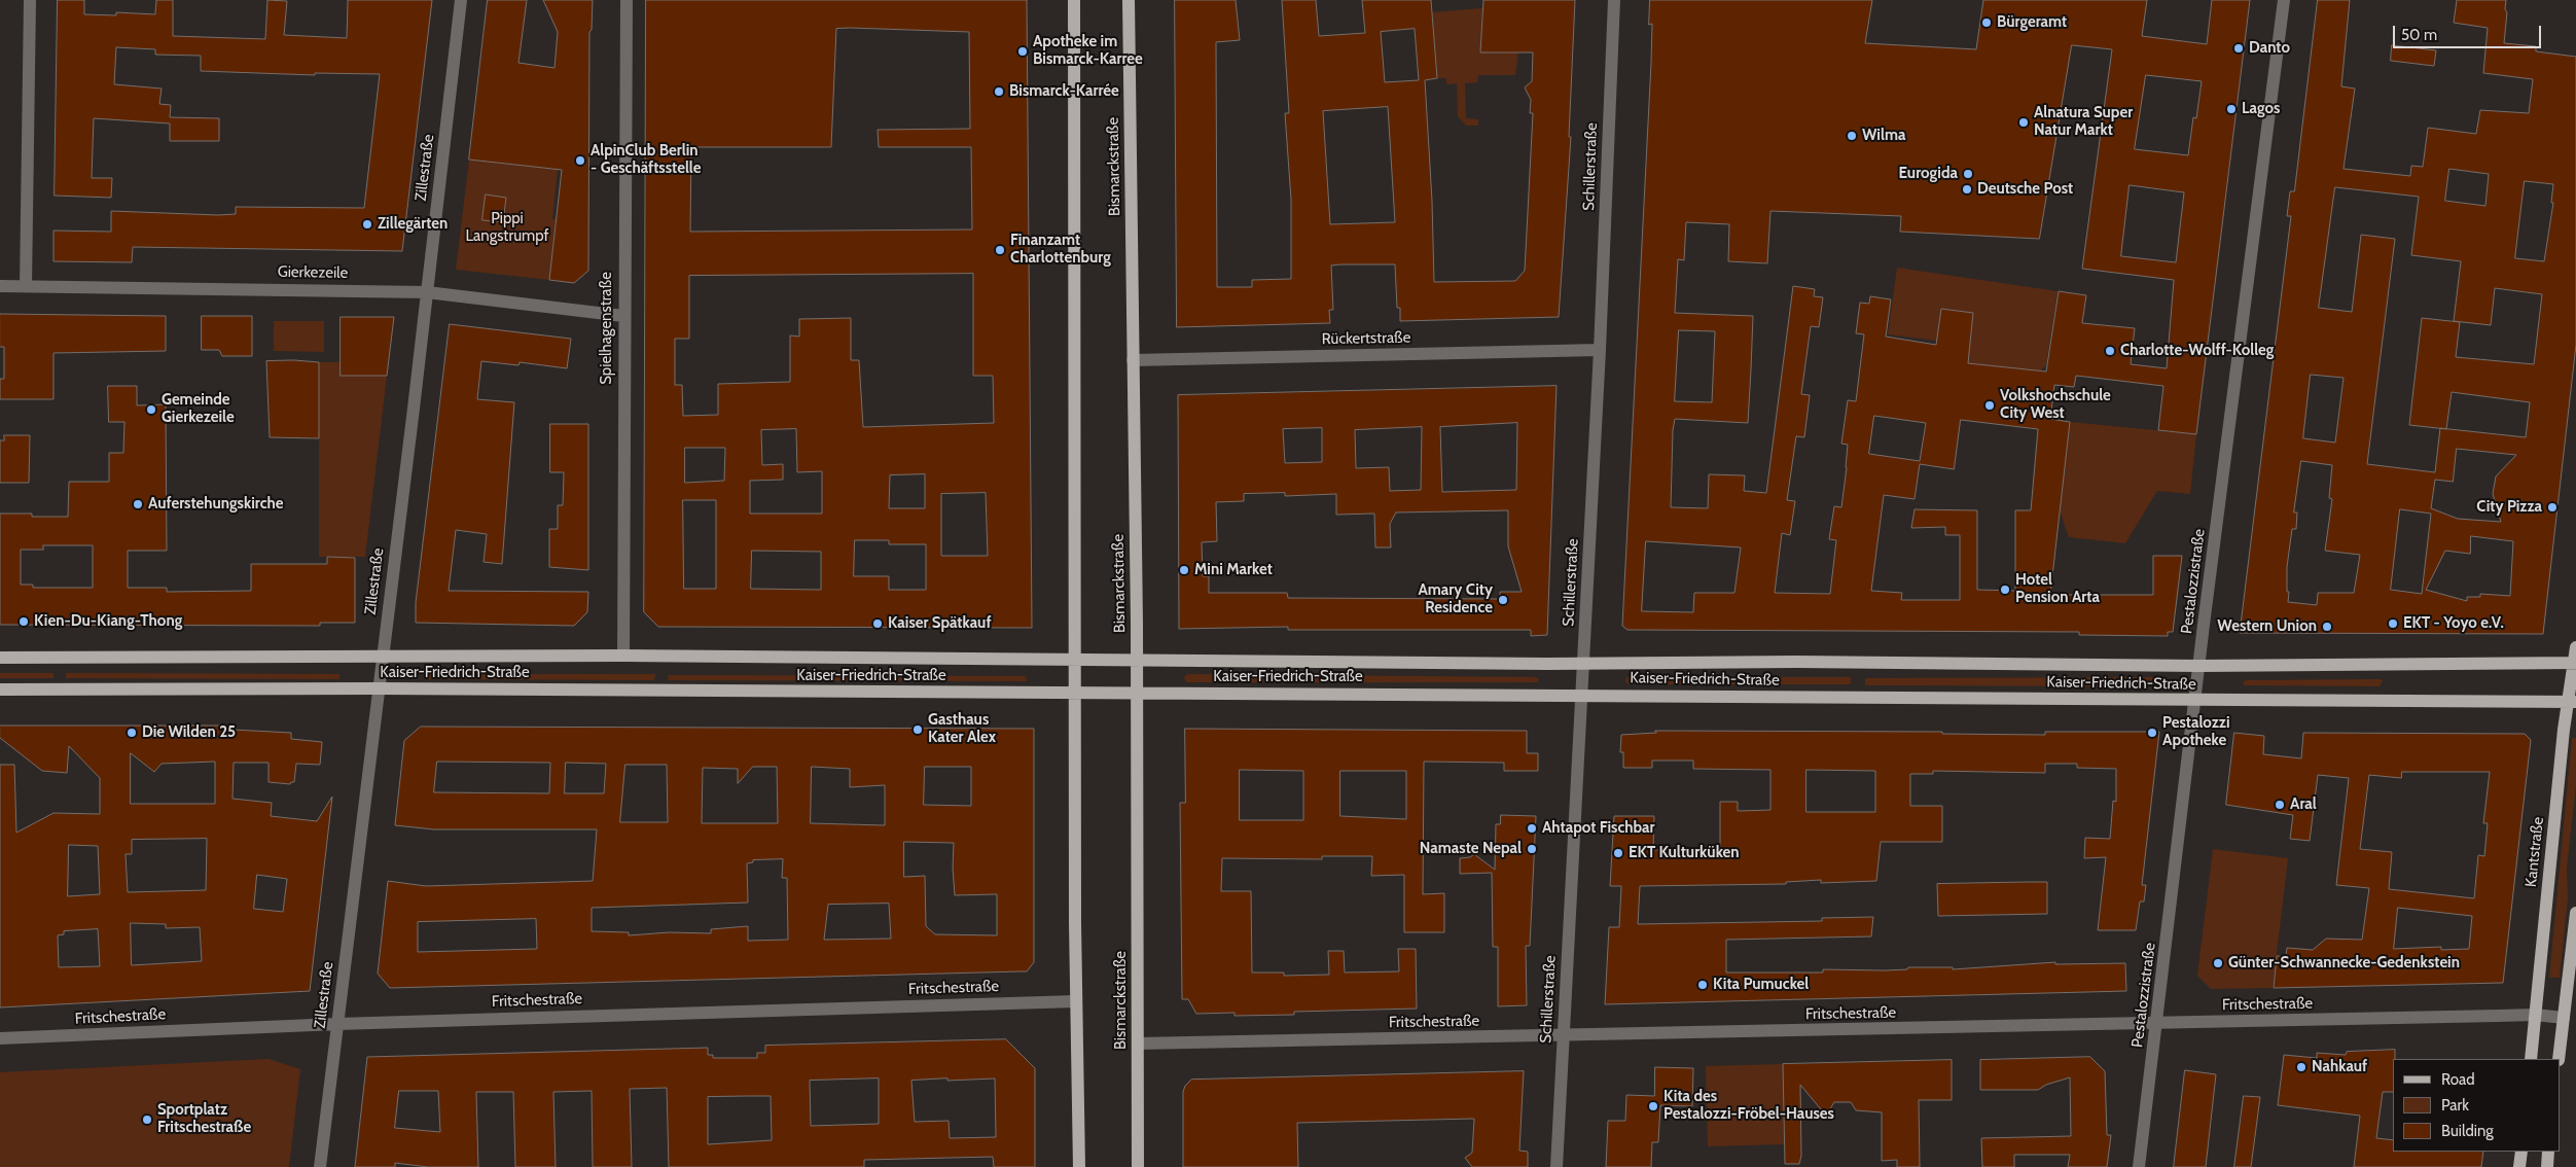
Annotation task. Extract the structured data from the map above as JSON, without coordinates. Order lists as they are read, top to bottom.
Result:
{
  "streets": {
    "main road": ["Bismarckstraße", "Kaiser-Friedrich-Straße", "Kantstraße"],
    "street": [
      "Schillerstraße",
      "Zillestraße",
      "Gierkezeile",
      "Spielhagenstraße",
      "Rückertstraße",
      "Pestalozzistraße",
      "Fritschestraße"
    ]
  },
  "crossings": [
    ["Bismarckstraße", "Rückertstraße"],
    ["Bismarckstraße", "Kaiser-Friedrich-Straße"],
    ["Bismarckstraße", "Fritschestraße"],
    ["Schillerstraße", "Rückertstraße"],
    ["Schillerstraße", "Kaiser-Friedrich-Straße"],
    ["Schillerstraße", "Fritschestraße"],
    ["Zillestraße", "Gierkezeile"],
    ["Zillestraße", "Kaiser-Friedrich-Straße"],
    ["Zillestraße", "Fritschestraße"],
    ["Gierkezeile", "Spielhagenstraße"],
    ["Spielhagenstraße", "Kaiser-Friedrich-Straße"],
    ["Pestalozzistraße", "Kaiser-Friedrich-Straße"],
    ["Pestalozzistraße", "Fritschestraße"],
    ["Kaiser-Friedrich-Straße", "Kantstraße"],
    ["Kantstraße", "Fritschestraße"]
  ],
  "parks": ["Pippi Langstrumpf"],
  "places": [
    "Bürgeramt",
    "Danto",
    "Apotheke im Bismarck-Karree",
    "Bismarck-Karrée",
    "Lagos",
    "Alnatura Super Natur Markt",
    "Wilma",
    "AlpinClub Berlin - Geschäftsstelle",
    "Eurogida",
    "Deutsche Post",
    "Zillegärten",
    "Finanzamt Charlottenburg",
    "Charlotte-Wolff-Kolleg",
    "Volkshochschule City West",
    "Gemeinde Gierkezeile",
    "Auferstehungskirche",
    "City Pizza",
    "Mini Market",
    "Hotel Pension Arta",
    "Amary City Residence",
    "Kien-Du-Kiang-Thong",
    "Kaiser Spätkauf",
    "EKT - Yoyo e.V.",
    "Western Union",
    "Gasthaus Kater Alex",
    "Die Wilden 25",
    "Pestalozzi Apotheke",
    "Aral",
    "Ahtapot Fischbar",
    "Namaste Nepal",
    "EKT Kulturküken",
    "Günter-Schwannecke-Gedenkstein",
    "Kita Pumuckel",
    "Nahkauf",
    "Kita des Pestalozzi-Fröbel-Hauses",
    "Sportplatz Fritschestraße"
  ],
  "legend": ["Road", "Park", "Building"],
  "scale_bar": "50 m"
}
